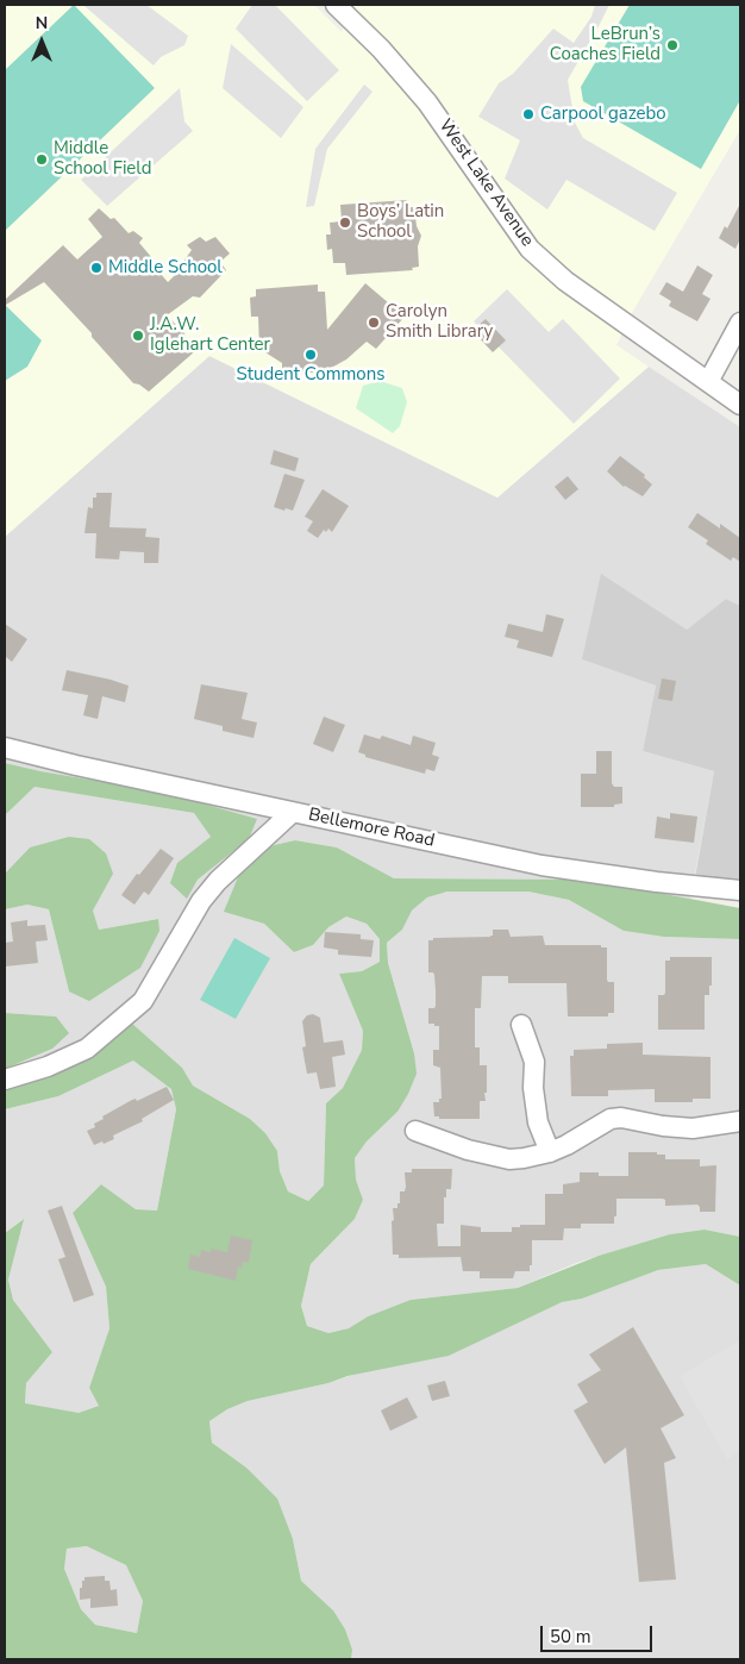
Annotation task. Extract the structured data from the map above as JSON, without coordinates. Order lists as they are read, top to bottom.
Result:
{
  "streets": {
    "street": ["West Lake Avenue", "Bellemore Road"]
  },
  "places": [
    "LeBrun’s Coaches Field",
    "Carpool gazebo",
    "Middle School Field",
    "Boys’ Latin School",
    "Middle School",
    "Carolyn Smith Library",
    "J.A.W. Iglehart Center",
    "Student Commons"
  ],
  "scale_bar": "50 m",
  "north": "top"
}
